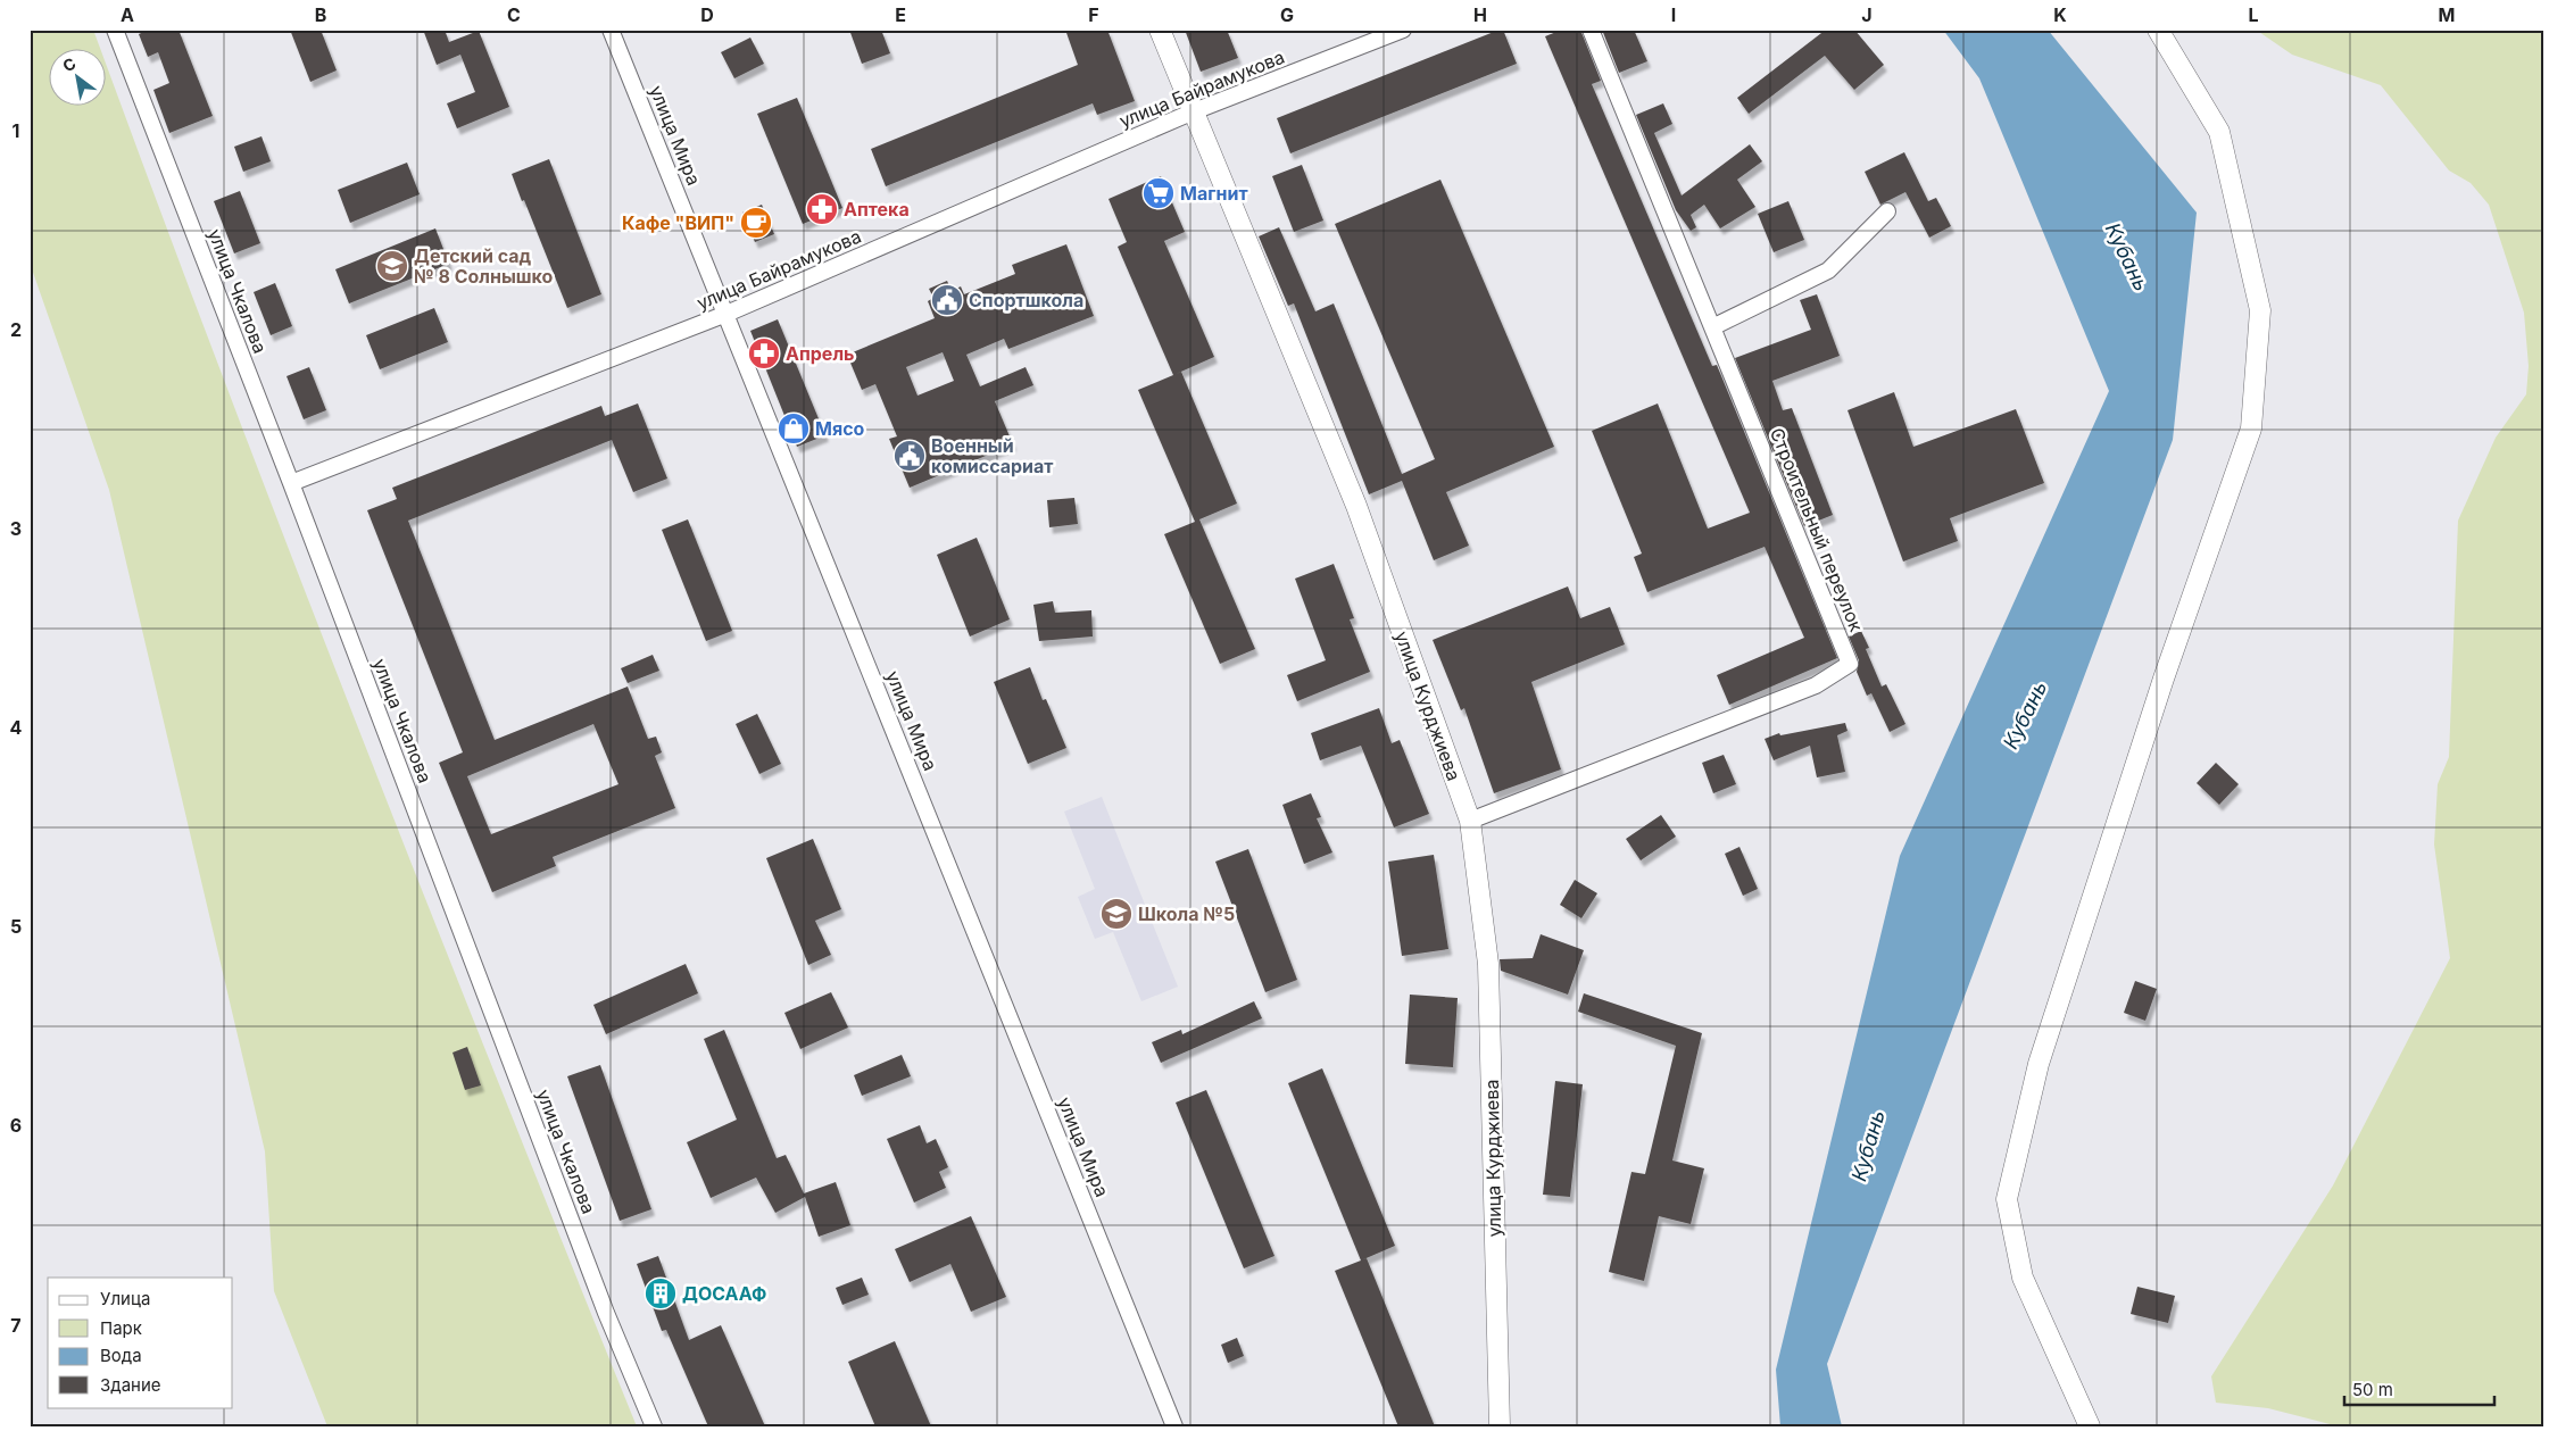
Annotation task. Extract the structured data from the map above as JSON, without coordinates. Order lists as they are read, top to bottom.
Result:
{
  "streets": {
    "street": [
      "улица Байрамукова",
      "улица Мира",
      "улица Чкалова",
      "Строительный переулок",
      "улица Курджиева"
    ]
  },
  "crossings": [
    ["улица Байрамукова", "улица Мира"],
    ["улица Байрамукова", "улица Чкалова"],
    ["улица Байрамукова", "улица Курджиева"],
    ["Строительный переулок", "улица Курджиева"]
  ],
  "water": ["Кубань"],
  "places": {
    "supermarket": ["Магнит"],
    "pharmacy": ["Аптека", "Апрель"],
    "cafe": ["Кафе \"ВИП\""],
    "school or university": ["Детский сад № 8 Солнышко", "Школа №5"],
    "public building": ["Спортшкола", "Военный комиссариат"],
    "shop": ["Мясо"],
    "building": ["ДОСААФ"]
  },
  "legend": [
    "Улица",
    "Парк",
    "Вода",
    "Здание"
  ],
  "scale_bar": "50 m",
  "north": "top left",
  "grid": {
    "columns": [
      "A",
      "B",
      "C",
      "D",
      "E",
      "F",
      "G",
      "H",
      "I",
      "J",
      "K",
      "L",
      "M"
    ],
    "rows": [
      "1",
      "2",
      "3",
      "4",
      "5",
      "6",
      "7"
    ]
  }
}
